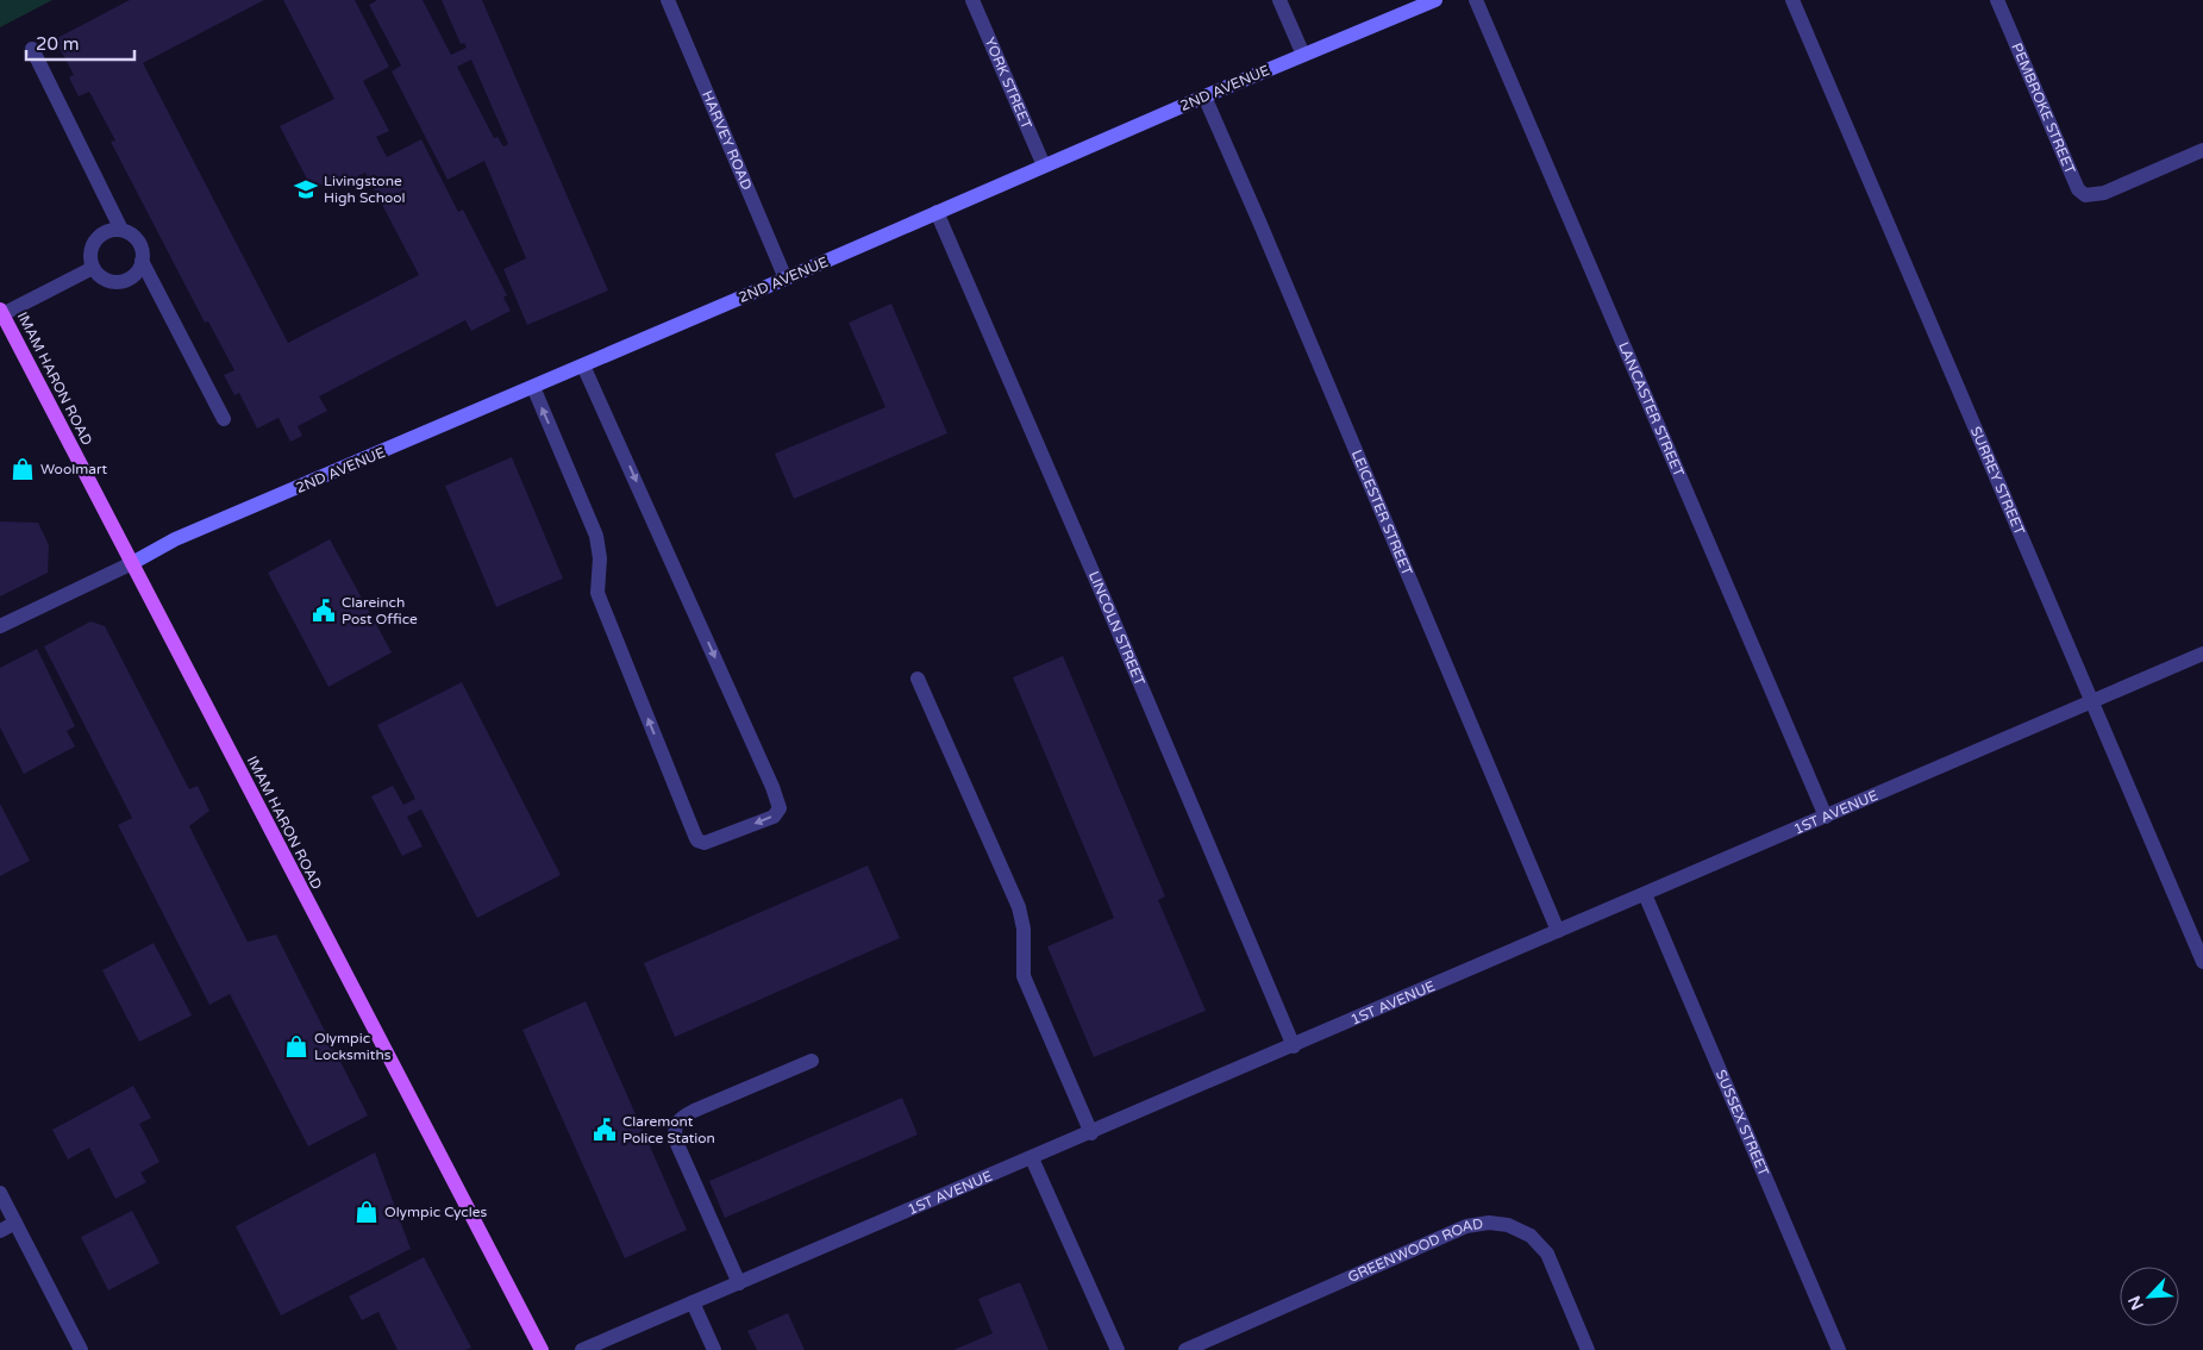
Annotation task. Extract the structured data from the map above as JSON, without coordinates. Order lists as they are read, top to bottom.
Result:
{
  "streets": {
    "main road": ["IMAM HARON ROAD"],
    "street": [
      "YORK STREET",
      "2ND AVENUE",
      "PEMBROKE STREET",
      "HARVEY ROAD",
      "LANCASTER STREET",
      "SURREY STREET",
      "LEICESTER STREET",
      "LINCOLN STREET",
      "1ST AVENUE",
      "SUSSEX STREET",
      "GREENWOOD ROAD"
    ]
  },
  "crossings": [
    ["YORK STREET", "2ND AVENUE"],
    ["2ND AVENUE", "HARVEY ROAD"],
    ["2ND AVENUE", "IMAM HARON ROAD"],
    ["2ND AVENUE", "LEICESTER STREET"],
    ["2ND AVENUE", "LINCOLN STREET"],
    ["LANCASTER STREET", "1ST AVENUE"],
    ["SURREY STREET", "1ST AVENUE"],
    ["LEICESTER STREET", "1ST AVENUE"],
    ["LINCOLN STREET", "1ST AVENUE"],
    ["1ST AVENUE", "SUSSEX STREET"]
  ],
  "places": {
    "school or university": ["Livingstone High School"],
    "shop": ["Woolmart", "Olympic Locksmiths", "Olympic Cycles"],
    "public building": ["Clareinch Post Office", "Claremont Police Station"]
  },
  "scale_bar": "20 m",
  "north": "bottom left"
}
